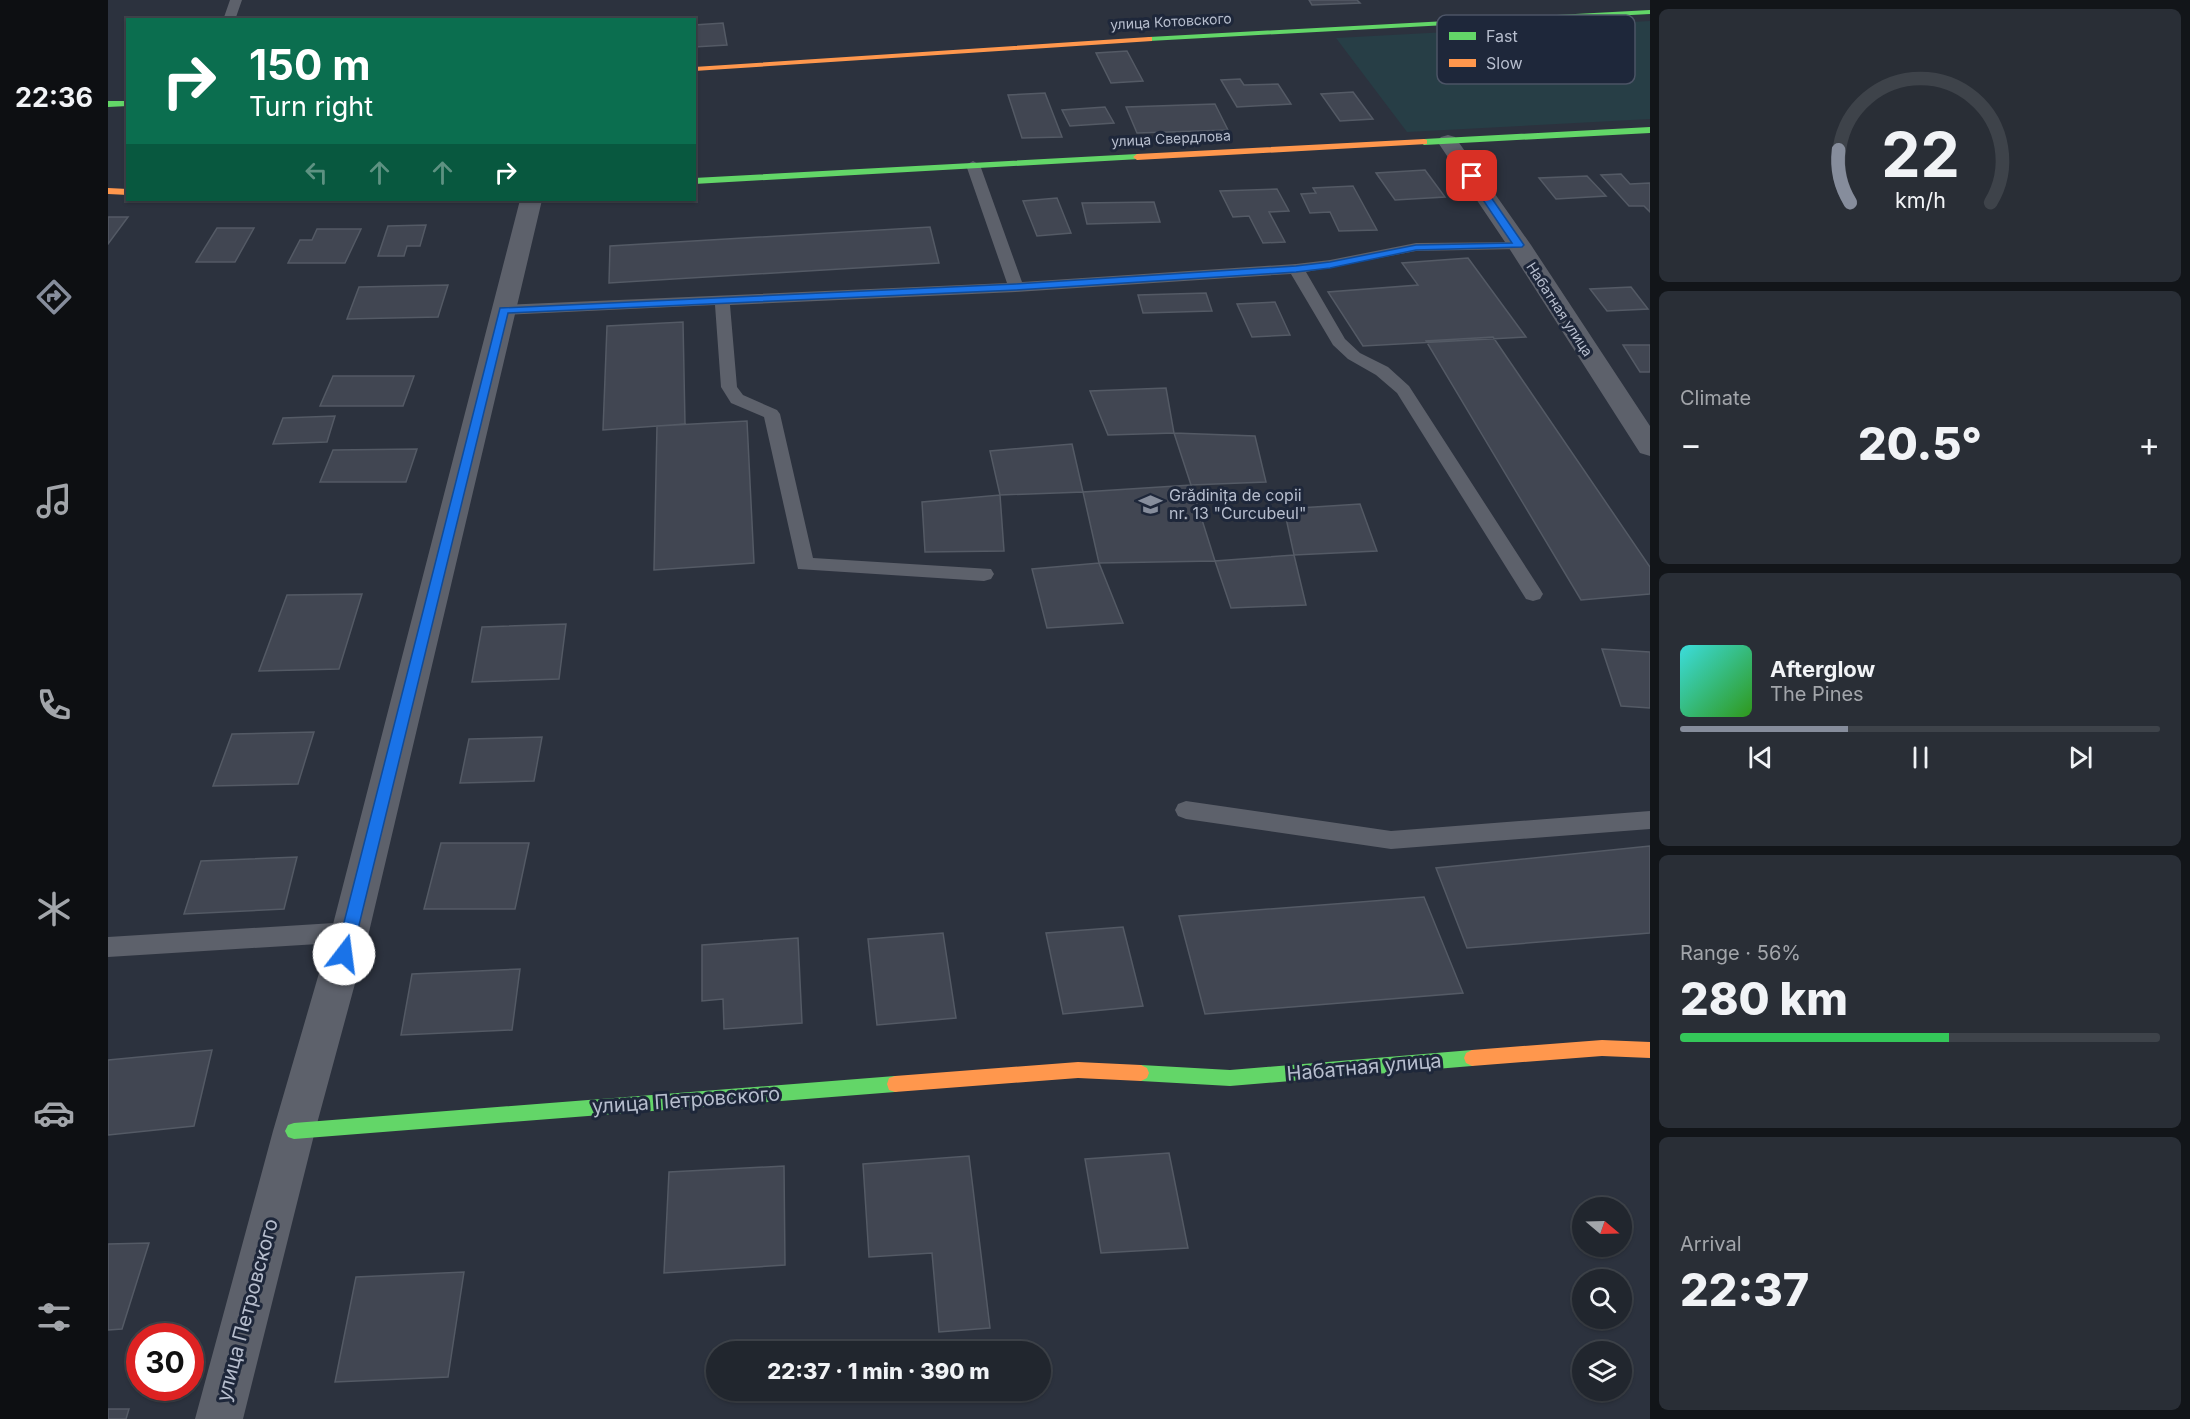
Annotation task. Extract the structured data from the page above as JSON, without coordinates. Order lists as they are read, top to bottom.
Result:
{
  "streets": {
    "main road": [
      "улица Котовского",
      "улица Свердлова",
      "Набатная улица",
      "улица Петровского"
    ]
  },
  "crossings": [
    ["улица Свердлова", "Набатная улица"],
    ["Набатная улица", "улица Петровского"]
  ],
  "places": {
    "school or university": ["Grădinița de copii nr. 13 \"Curcubeul\""]
  },
  "legend": ["Fast", "Slow"],
  "north": "right",
  "page": {
    "tabs": "22:36",
    "turn": ["150 m", "Turn right"],
    "tile": [
      "Climate",
      ["Range · 56%", "280 km"],
      ["Arrival", "22:37"]
    ],
    "heat": ["−", "20.5°", "+"],
    "song": ["Afterglow", "The Pines"],
    "limit": "30",
    "trip": "22:37 · 1 min · 390 m",
    "gauge": ["22", "km/h"]
  }
}
